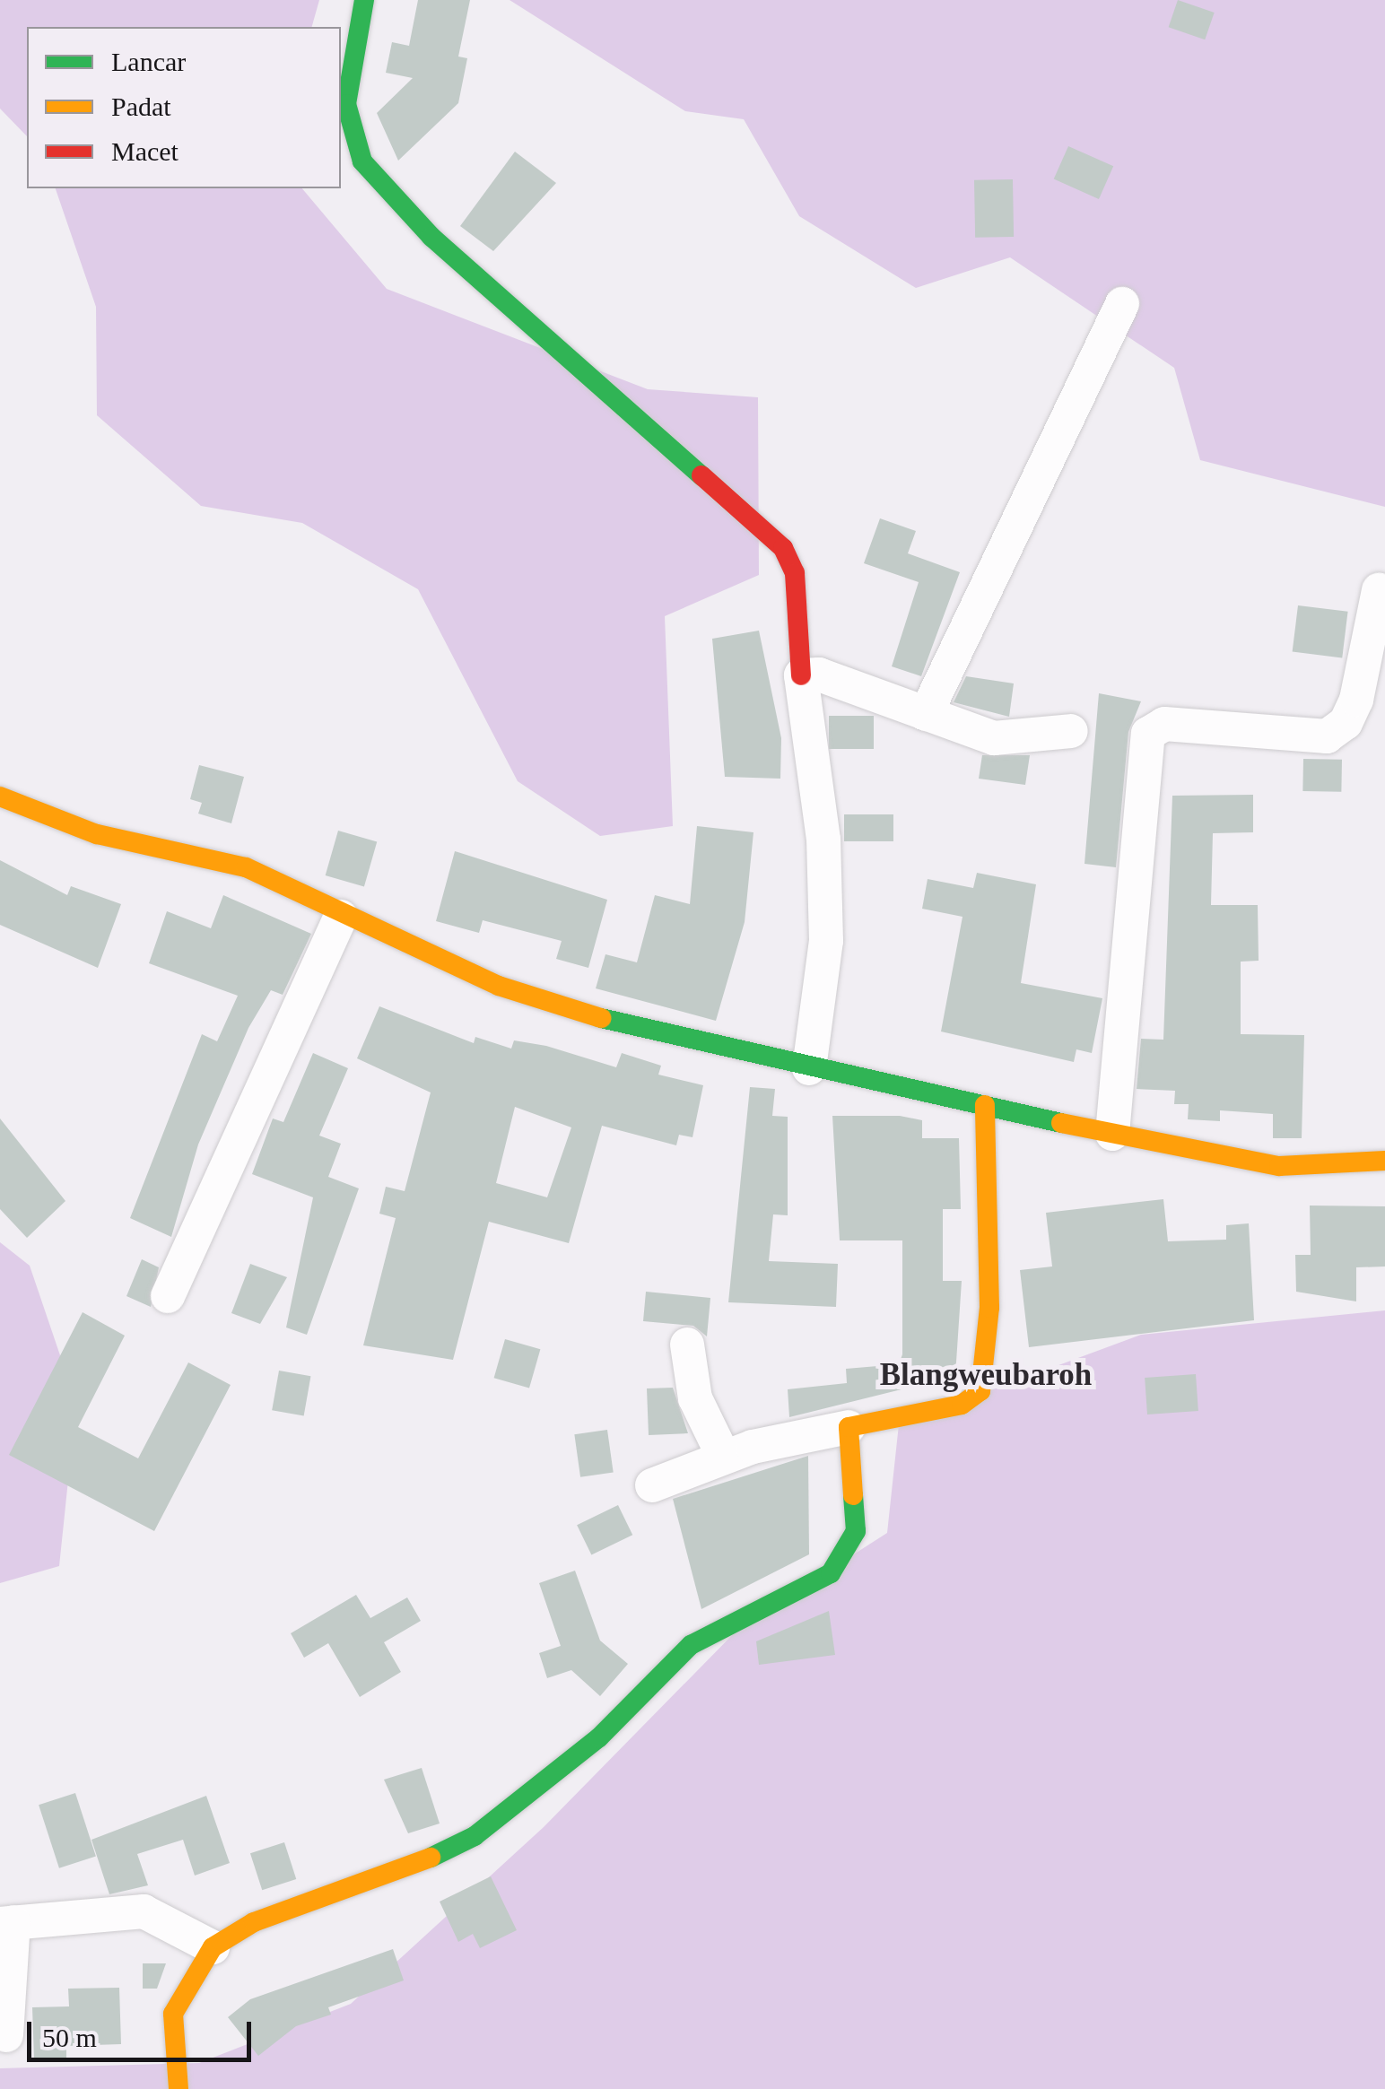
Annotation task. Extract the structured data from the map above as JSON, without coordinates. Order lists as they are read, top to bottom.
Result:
{
  "districts": ["Blangweubaroh"],
  "legend": ["Lancar", "Padat", "Macet"],
  "scale_bar": "50 m"
}
